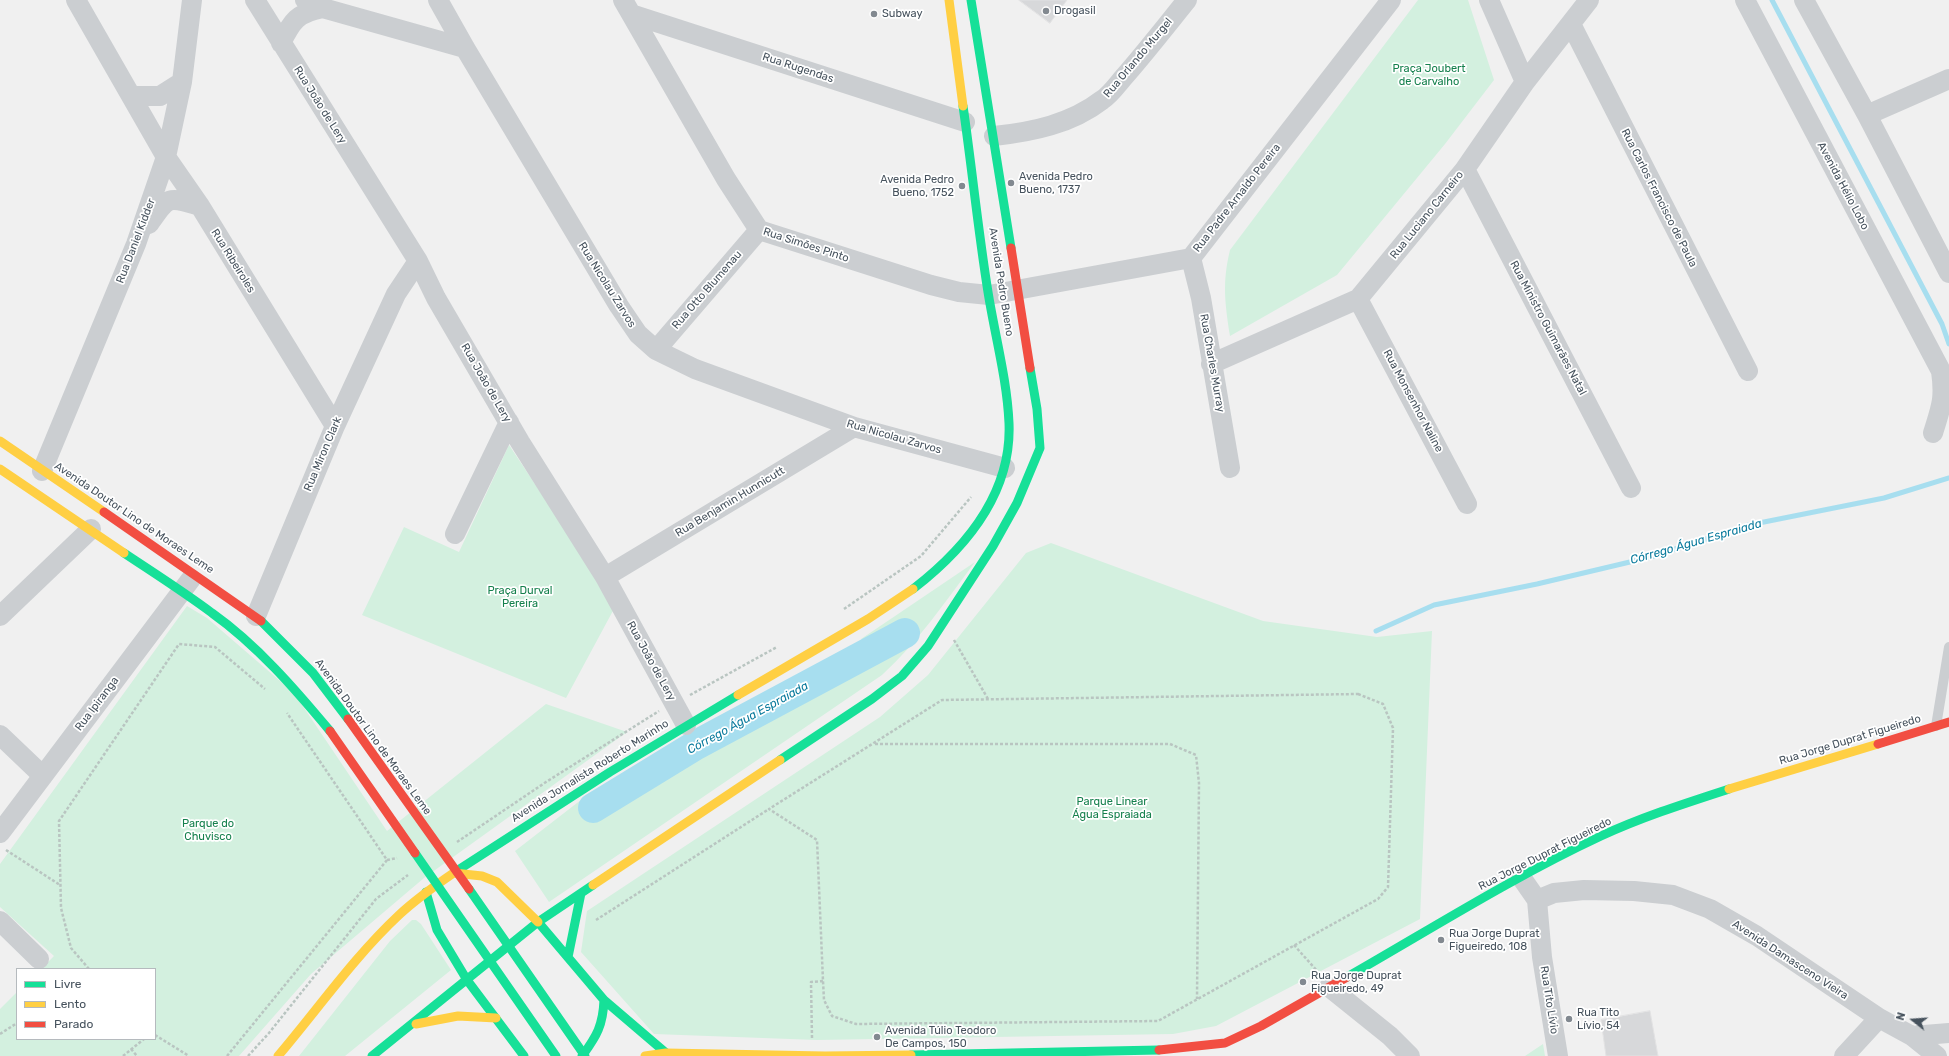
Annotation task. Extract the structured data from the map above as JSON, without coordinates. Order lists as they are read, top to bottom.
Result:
{
  "streets": {
    "street": [
      "Rua Orlando Murgel",
      "Rua Rugendas",
      "Rua João de Lery",
      "Avenida Hélio Lobo",
      "Rua Padre Arnaldo Pereira",
      "Rua Carlos Francisco de Paula",
      "Rua Luciano Carneiro",
      "Rua Daniel Kidder",
      "Rua Simões Pinto",
      "Rua Ribeiroles",
      "Avenida Pedro Bueno",
      "Rua Nicolau Zarvos",
      "Rua Otto Blumenau",
      "Rua Ministro Guimarães Natal",
      "Rua Charles Murray",
      "Rua Monsenhor Naline",
      "Rua Miron Clark",
      "Rua Benjamin Hunnicutt",
      "Avenida Doutor Lino de Moraes Leme",
      "Rua Ipiranga",
      "Rua Jorge Duprat Figueiredo",
      "Avenida Jornalista Roberto Marinho",
      "Avenida Damasceno Vieira",
      "Rua Tito Lívio"
    ]
  },
  "crossings": [
    ["Rua Orlando Murgel", "Avenida Pedro Bueno"],
    ["Rua Rugendas", "Rua Simões Pinto"],
    ["Rua Rugendas", "Avenida Pedro Bueno"],
    ["Rua João de Lery", "Rua Miron Clark"],
    ["Rua João de Lery", "Rua Benjamin Hunnicutt"],
    ["Rua João de Lery", "Avenida Jornalista Roberto Marinho"],
    ["Rua Padre Arnaldo Pereira", "Rua Simões Pinto"],
    ["Rua Padre Arnaldo Pereira", "Avenida Pedro Bueno"],
    ["Rua Padre Arnaldo Pereira", "Rua Charles Murray"],
    ["Rua Carlos Francisco de Paula", "Rua Luciano Carneiro"],
    ["Rua Luciano Carneiro", "Rua Ministro Guimarães Natal"],
    ["Rua Luciano Carneiro", "Rua Charles Murray"],
    ["Rua Luciano Carneiro", "Rua Monsenhor Naline"],
    ["Rua Daniel Kidder", "Rua Ribeiroles"],
    ["Rua Daniel Kidder", "Avenida Doutor Lino de Moraes Leme"],
    ["Rua Simões Pinto", "Avenida Pedro Bueno"],
    ["Rua Simões Pinto", "Rua Otto Blumenau"],
    ["Rua Ribeiroles", "Rua Miron Clark"],
    ["Avenida Pedro Bueno", "Rua Nicolau Zarvos"],
    ["Avenida Pedro Bueno", "Avenida Jornalista Roberto Marinho"],
    ["Rua Nicolau Zarvos", "Rua Otto Blumenau"],
    ["Rua Nicolau Zarvos", "Rua Benjamin Hunnicutt"],
    ["Rua Miron Clark", "Avenida Doutor Lino de Moraes Leme"],
    ["Avenida Doutor Lino de Moraes Leme", "Rua Ipiranga"],
    ["Rua Jorge Duprat Figueiredo", "Rua Tito Lívio"],
    ["Avenida Damasceno Vieira", "Rua Tito Lívio"]
  ],
  "water": ["Córrego Água Espraiada"],
  "parks": [
    "Praça Joubert de Carvalho",
    "Praça Durval Pereira",
    "Parque Linear Água Espraiada",
    "Parque do Chuvisco"
  ],
  "places": [
    "Drogasil",
    "Subway",
    "Avenida Pedro Bueno, 1737",
    "Avenida Pedro Bueno, 1752",
    "Rua Jorge Duprat Figueiredo, 108",
    "Rua Jorge Duprat Figueiredo, 49",
    "Rua Tito Lívio, 54",
    "Avenida Túlio Teodoro De Campos, 150"
  ],
  "legend": ["Livre", "Lento", "Parado"],
  "north": "left"
}
